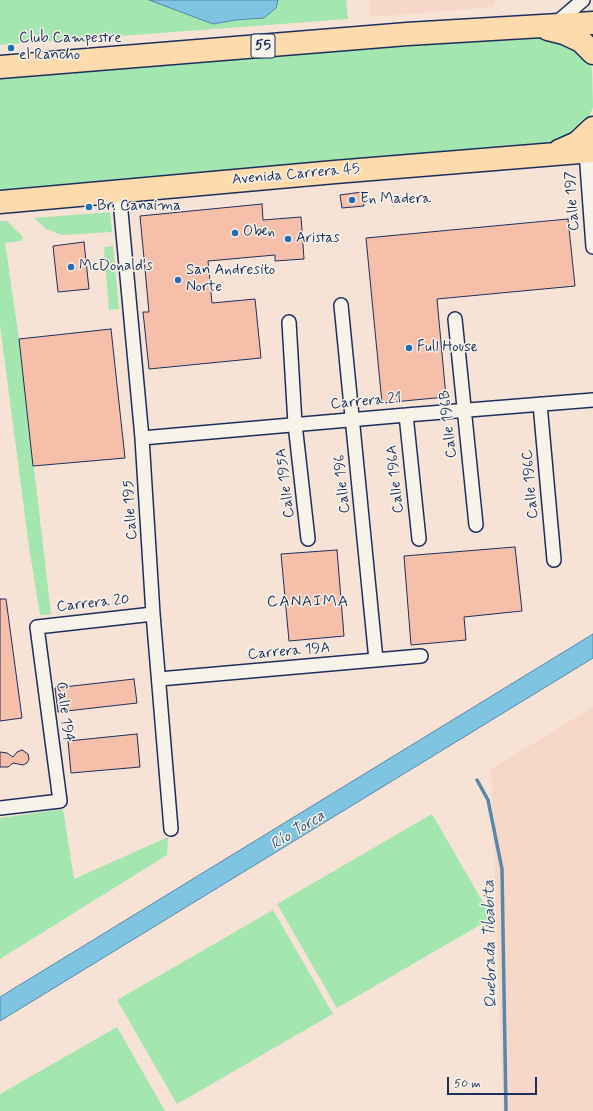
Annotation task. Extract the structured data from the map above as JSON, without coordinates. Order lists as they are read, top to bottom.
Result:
{
  "streets": {
    "highway": ["55", "Avenida Carrera 45"],
    "street": [
      "Calle 197",
      "Carrera 21",
      "Calle 196B",
      "Calle 196A",
      "Calle 195A",
      "Calle 196",
      "Calle 196C",
      "Calle 195",
      "Carrera 20",
      "Carrera 19A",
      "Calle 194"
    ]
  },
  "crossings": [
    ["Avenida Carrera 45", "Calle 197"],
    ["Avenida Carrera 45", "Calle 195"],
    ["Carrera 21", "Calle 196B"],
    ["Carrera 21", "Calle 196A"],
    ["Carrera 21", "Calle 195A"],
    ["Carrera 21", "Calle 196"],
    ["Carrera 21", "Calle 196C"],
    ["Carrera 21", "Calle 195"],
    ["Calle 196", "Carrera 19A"],
    ["Calle 195", "Carrera 20"],
    ["Calle 195", "Carrera 19A"],
    ["Carrera 20", "Calle 194"]
  ],
  "districts": ["CANAIMA"],
  "water": ["Río Torca", "Quebrada Tibabita"],
  "places": [
    "Club Campestre el Rancho",
    "En Madera",
    "Br. Canaima",
    "Oben",
    "Aristas",
    "McDonald's",
    "San Andresito Norte",
    "Full House"
  ],
  "scale_bar": "50 m"
}
